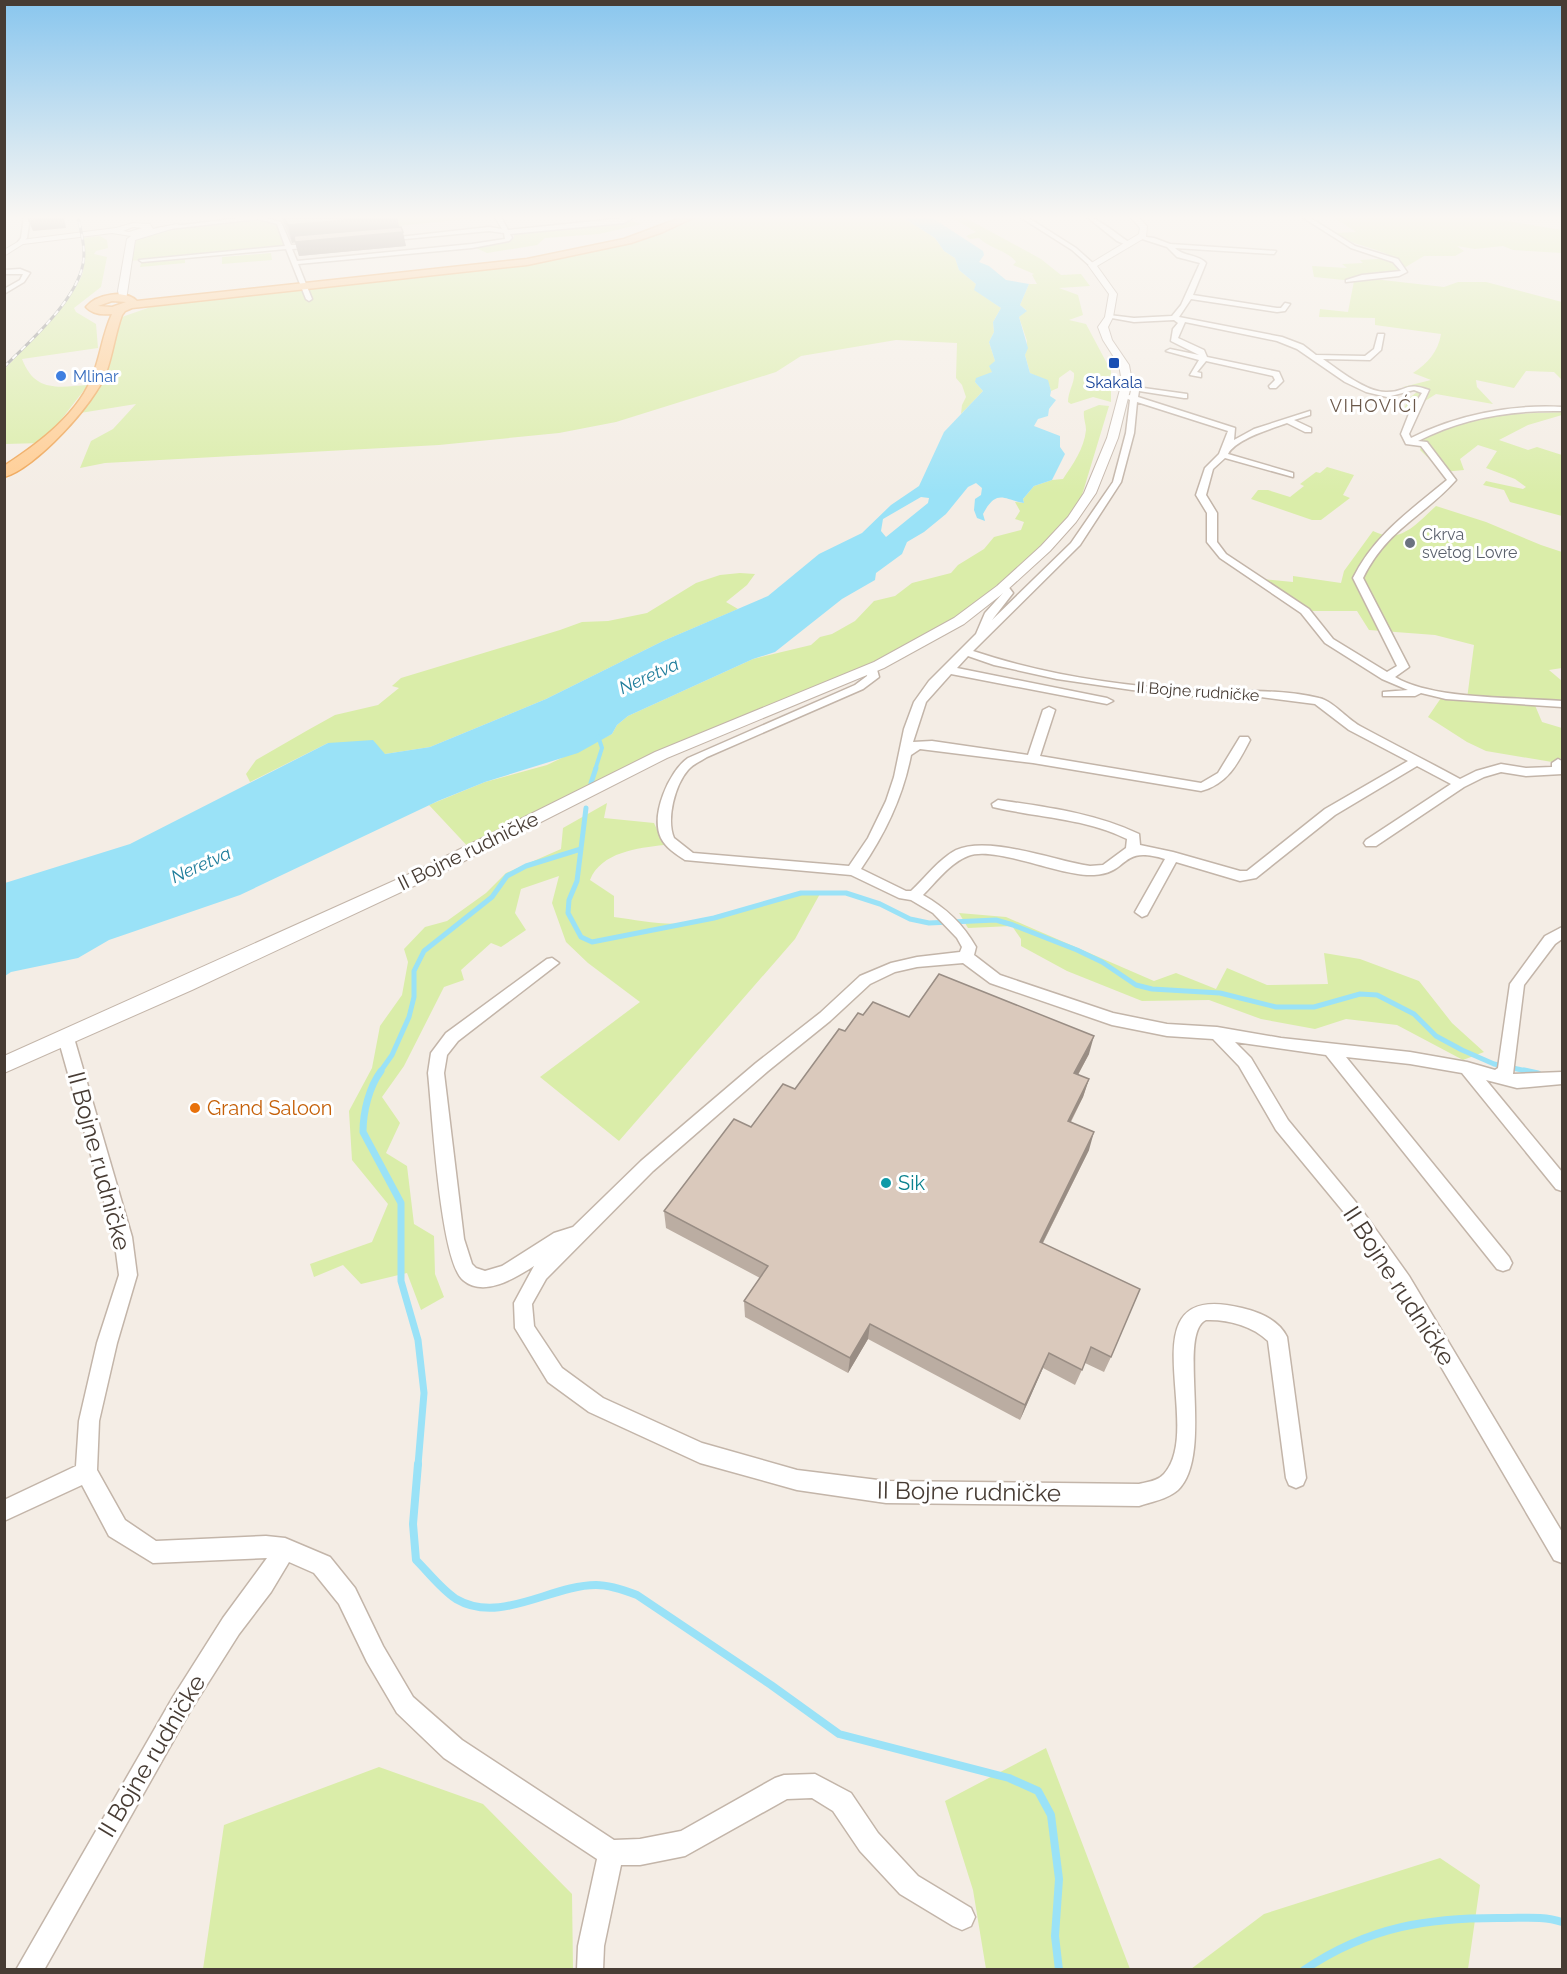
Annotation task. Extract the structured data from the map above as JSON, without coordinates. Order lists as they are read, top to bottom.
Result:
{
  "streets": {
    "street": ["II Bojne rudničke"]
  },
  "districts": ["VIHOVIĆI"],
  "water": ["Neretva"],
  "places": {
    "transit": ["Skakala"],
    "other": [
      "Mlinar",
      "Ckrva svetog Lovre",
      "Grand Saloon",
      "Sik"
    ]
  }
}
